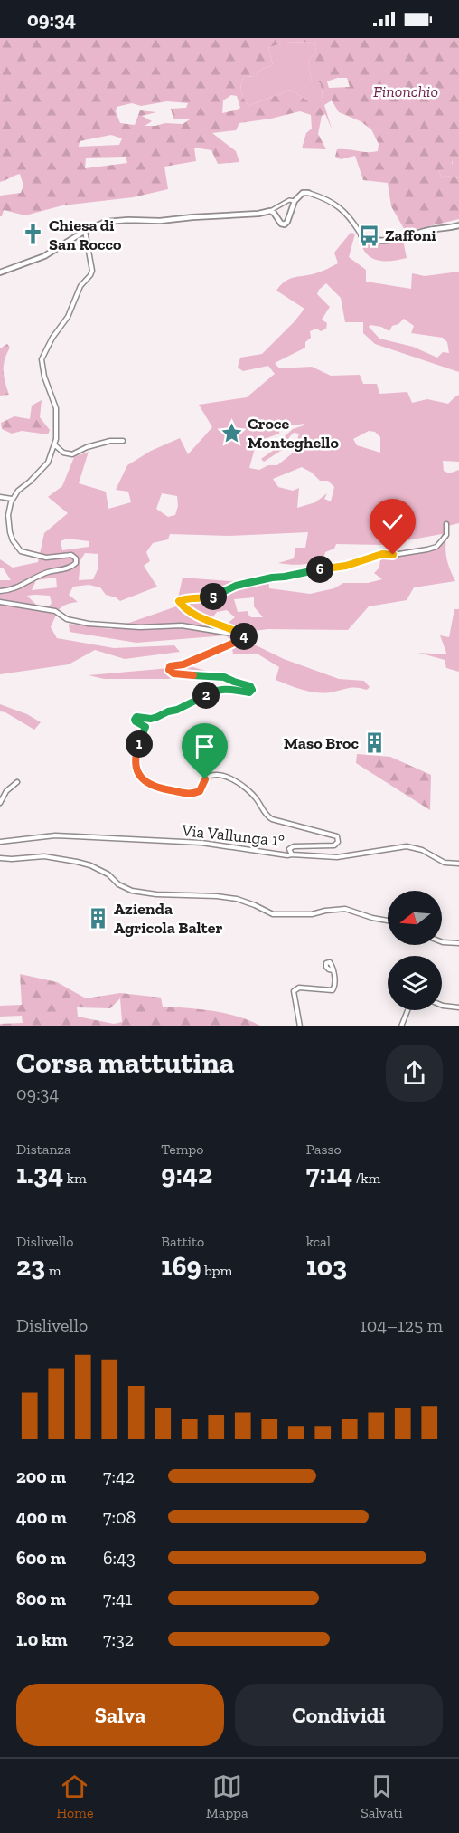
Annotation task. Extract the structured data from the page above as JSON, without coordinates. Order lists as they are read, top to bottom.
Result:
{
  "streets": {
    "street": ["Via Vallunga 1°"]
  },
  "parks": ["Finonchio"],
  "places": {
    "church": ["Chiesa di San Rocco"],
    "bus stop": ["Zaffoni"],
    "place": ["Croce Monteghello"],
    "building": ["Maso Broc", "Azienda Agricola Balter"]
  },
  "north": "left",
  "page": {
    "status": "09:34",
    "pins": [
      "6",
      "5",
      "4",
      "2",
      "1"
    ],
    "heading": ["Corsa mattutina", "09:34"],
    "stats": [
      ["Distanza", "1.34 km"],
      ["Tempo", "9:42"],
      ["Passo", "7:14 /km"],
      ["Dislivello", "23 m"],
      ["Battito", "169 bpm"],
      ["kcal", "103"]
    ],
    "chart": ["Dislivello", "104–125 m"],
    "list": [
      {
        "name": "200 m",
        "note": "7:42"
      },
      {
        "name": "400 m",
        "note": "7:08"
      },
      {
        "name": "600 m",
        "note": "6:43"
      },
      {
        "name": "800 m",
        "note": "7:41"
      },
      {
        "name": "1.0 km",
        "note": "7:32"
      }
    ],
    "buttons": ["Salva", "Condividi"],
    "tabs": ["Home", "Mappa", "Salvati"]
  }
}
